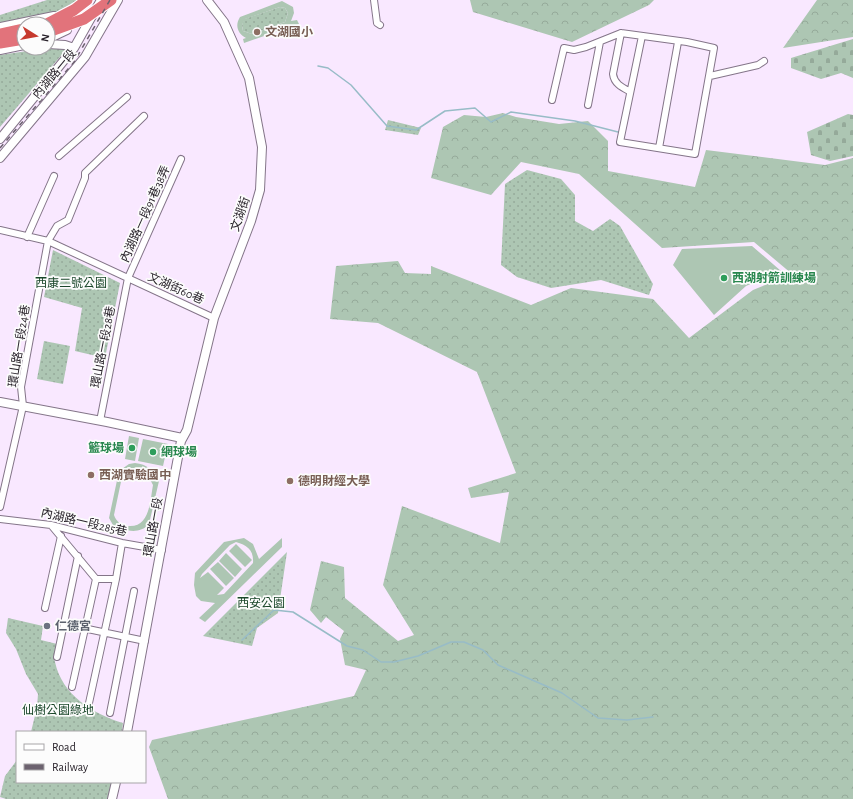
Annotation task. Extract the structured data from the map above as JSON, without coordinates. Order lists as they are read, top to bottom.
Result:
{
  "streets": {
    "street": [
      "內湖路一段",
      "內湖路一段91巷38弄",
      "文湖街",
      "文湖街60巷",
      "環山路一段24巷",
      "環山路一段28巷",
      "內湖路一段285巷",
      "環山路一段"
    ]
  },
  "crossings": [
    ["內湖路一段91巷38弄", "文湖街60巷"],
    ["內湖路一段91巷38弄", "環山路一段28巷"],
    ["文湖街", "文湖街60巷"],
    ["文湖街", "環山路一段"],
    ["文湖街60巷", "環山路一段24巷"],
    ["文湖街60巷", "環山路一段28巷"],
    ["內湖路一段285巷", "環山路一段"]
  ],
  "parks": ["西康二號公園", "西安公園", "仙樹公園綠地"],
  "places": [
    "文湖國小",
    "西湖射箭訓練場",
    "籃球場",
    "網球場",
    "西湖實驗國中",
    "德明財經大學",
    "仁德宮"
  ],
  "legend": ["Road", "Railway"],
  "north": "right"
}
